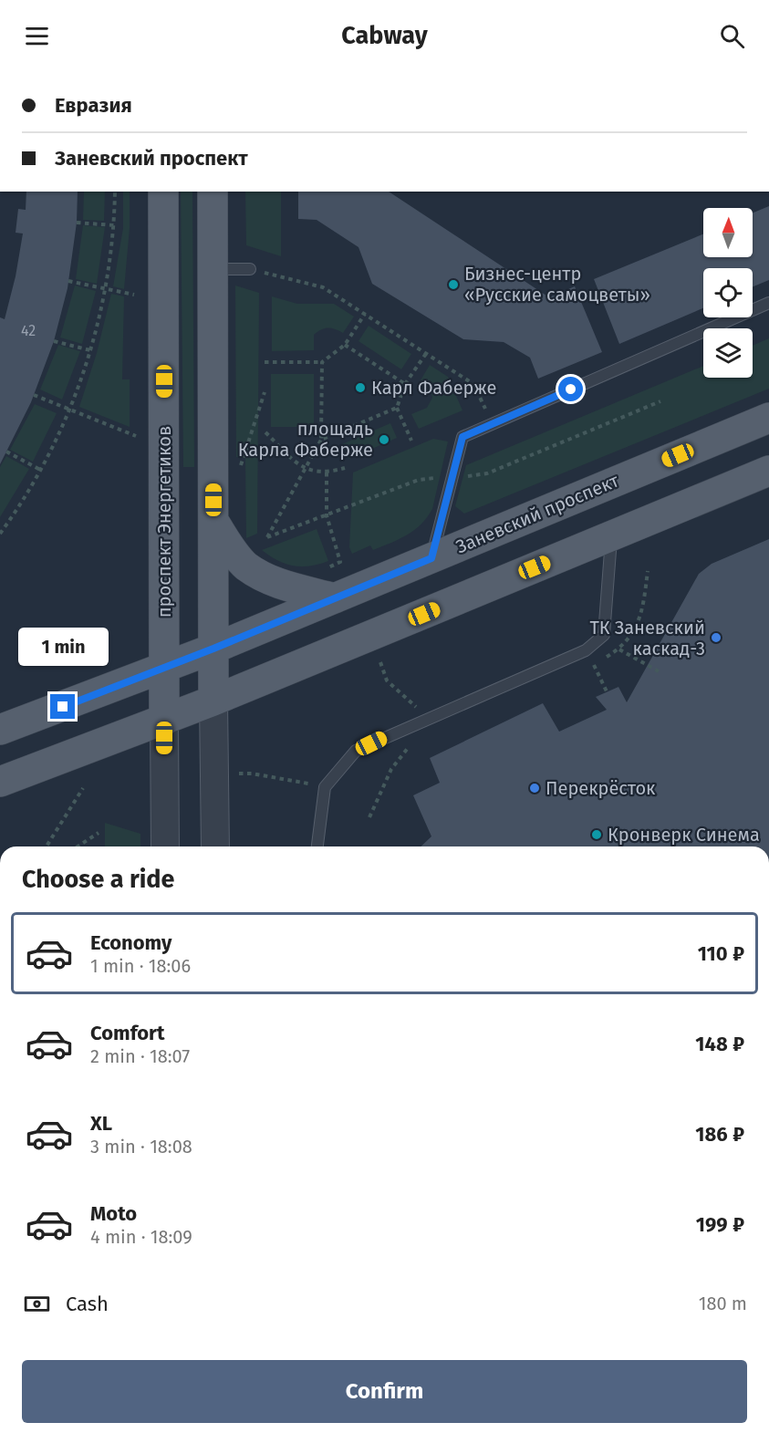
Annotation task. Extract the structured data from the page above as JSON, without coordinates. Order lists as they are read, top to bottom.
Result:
{
  "streets": {
    "main road": ["Заневский проспект", "проспект Энергетиков"]
  },
  "crossings": [
    ["Заневский проспект", "проспект Энергетиков"]
  ],
  "places": [
    "Бизнес-центр «Русские самоцветы»",
    "Карл Фаберже",
    "площадь Карла Фаберже",
    "ТК Заневский каскад-3",
    "Перекрёсток",
    "Кронверк Синема"
  ],
  "house_numbers": ["42"],
  "north": "top",
  "page": {
    "header": "Cabway",
    "banner": ["Евразия", "Заневский проспект"],
    "bubble": "1 min",
    "heading": "Choose a ride",
    "list": [
      {
        "name": "Economy",
        "note": "1 min · 18:06",
        "value": "110 ₽"
      },
      {
        "name": "Comfort",
        "note": "2 min · 18:07",
        "value": "148 ₽"
      },
      {
        "name": "XL",
        "note": "3 min · 18:08",
        "value": "186 ₽"
      },
      {
        "name": "Moto",
        "note": "4 min · 18:09",
        "value": "199 ₽"
      }
    ],
    "pay": ["Cash", "180 m"],
    "buttons": "Confirm"
  }
}
